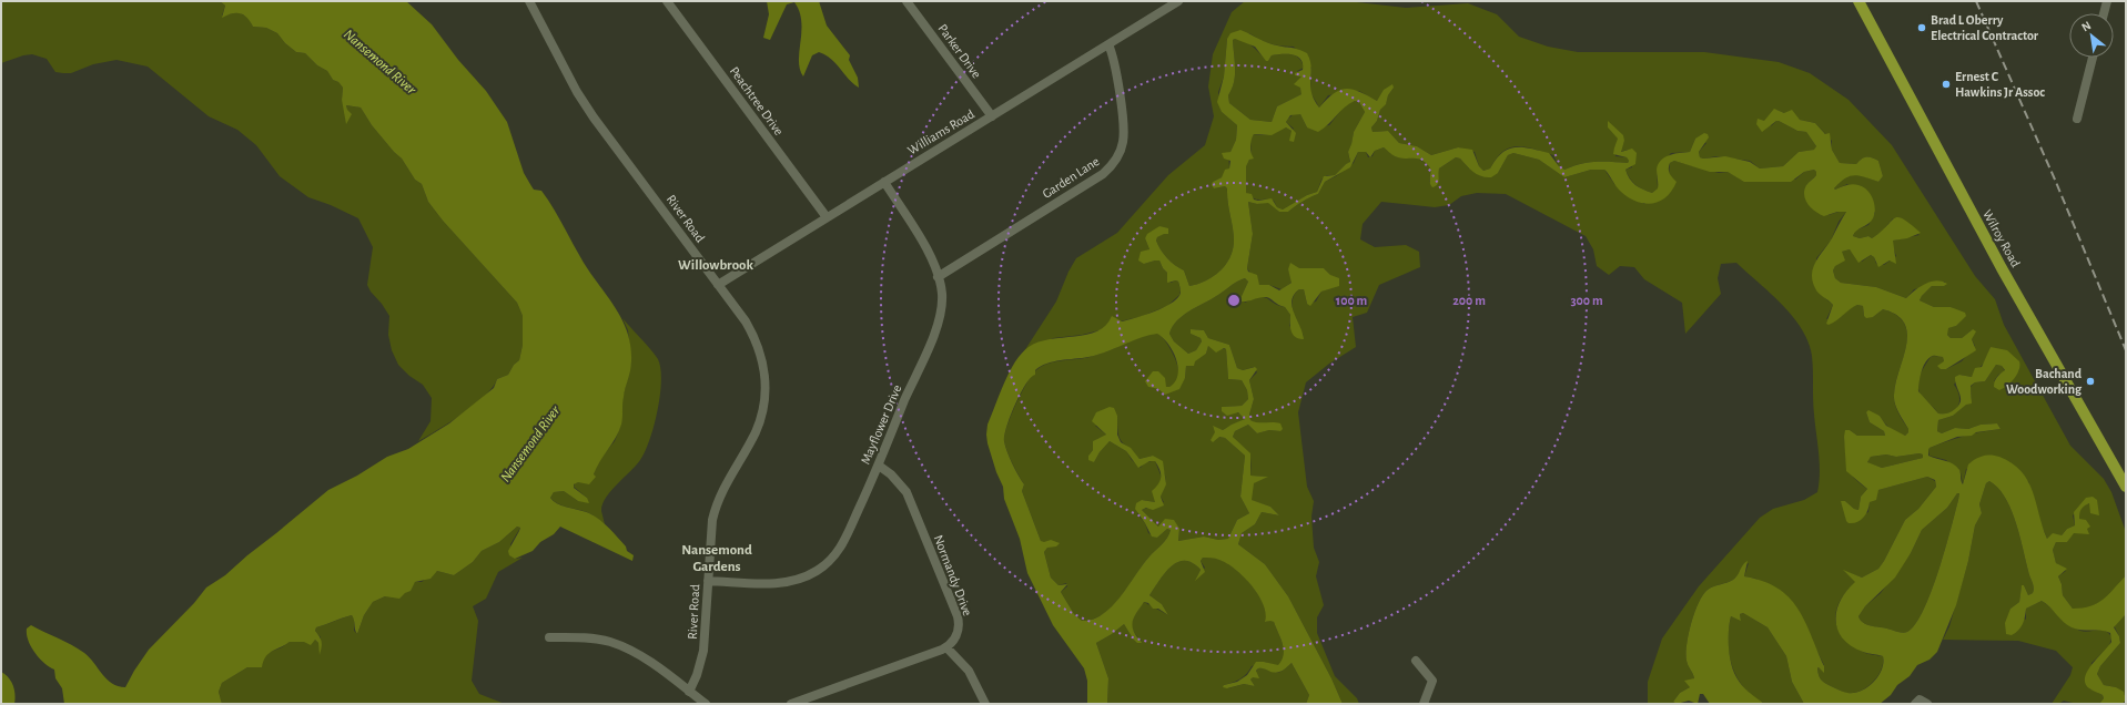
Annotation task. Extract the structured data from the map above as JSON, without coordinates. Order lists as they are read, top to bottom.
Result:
{
  "streets": {
    "main road": ["Wilroy Road"],
    "street": [
      "Parker Drive",
      "Peachtree Drive",
      "Williams Road",
      "Garden Lane",
      "River Road",
      "Mayflower Drive",
      "Normandy Drive"
    ]
  },
  "crossings": [
    ["Parker Drive", "Williams Road"],
    ["Peachtree Drive", "Williams Road"],
    ["Williams Road", "Garden Lane"],
    ["Williams Road", "River Road"],
    ["Williams Road", "Mayflower Drive"],
    ["Garden Lane", "Mayflower Drive"],
    ["River Road", "Mayflower Drive"],
    ["Mayflower Drive", "Normandy Drive"]
  ],
  "districts": ["Willowbrook", "Nansemond Gardens"],
  "water": ["Nansemond River"],
  "places": ["Brad L Oberry Electrical Contractor", "Ernest C Hawkins Jr Assoc", "Bachand Woodworking"],
  "north": "top left",
  "rings": ["100 m", "200 m", "300 m"]
}
